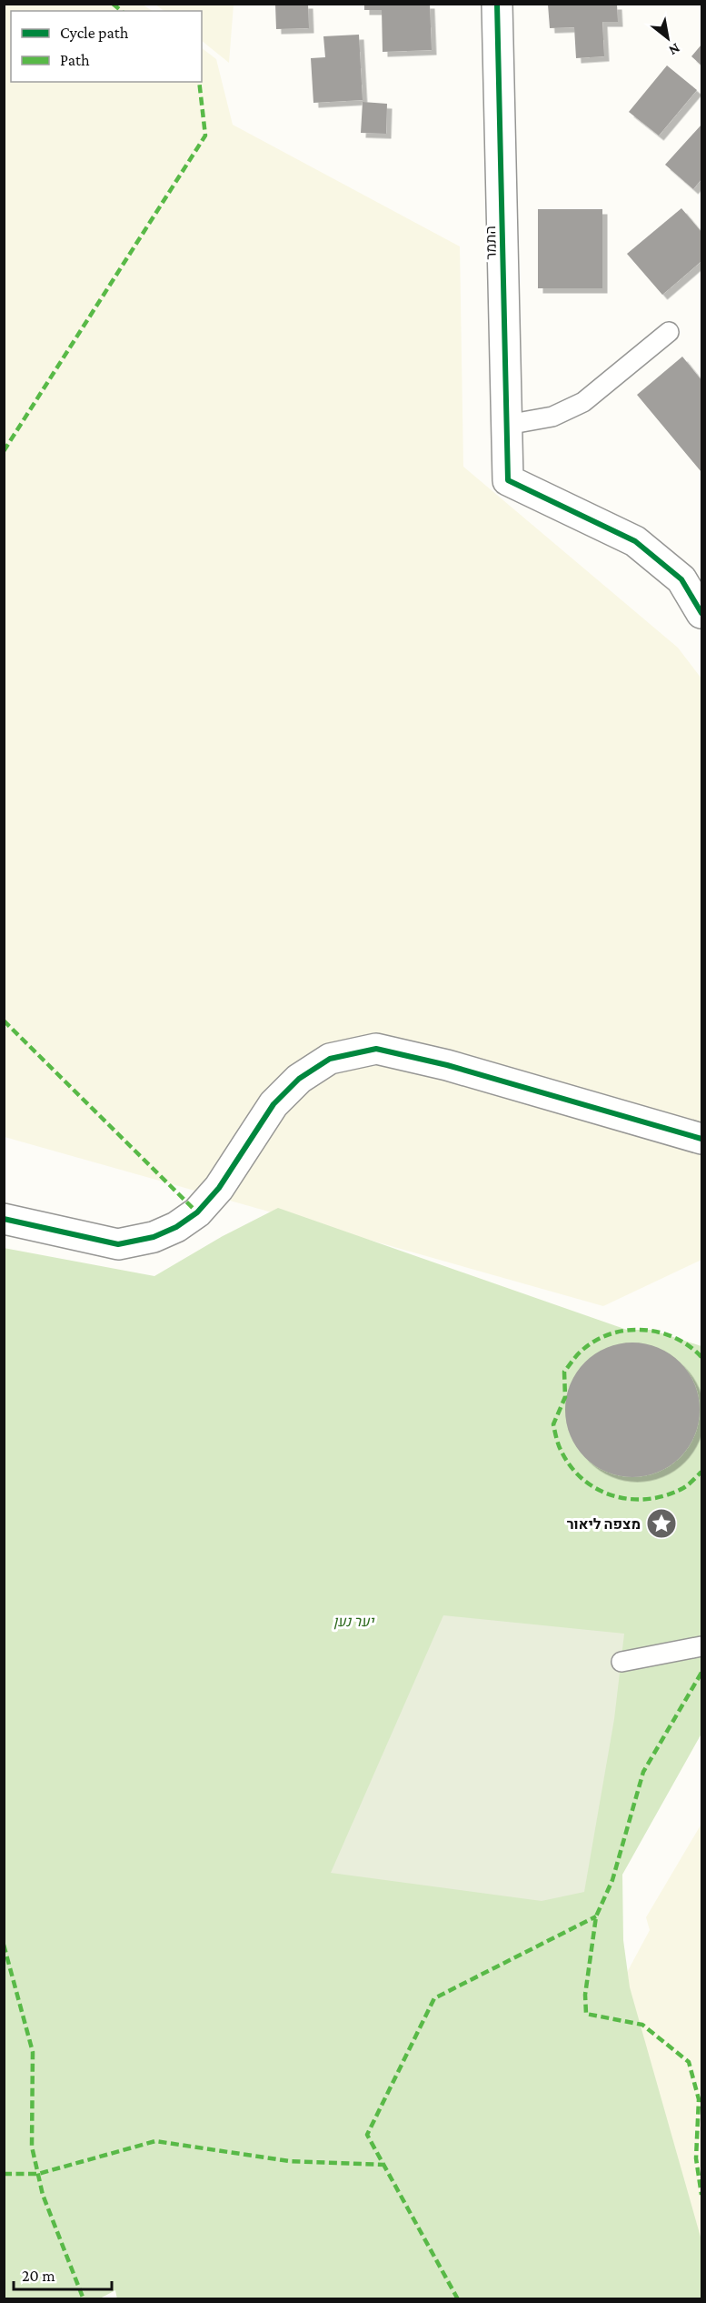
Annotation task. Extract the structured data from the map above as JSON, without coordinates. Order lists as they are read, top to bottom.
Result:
{
  "streets": {
    "street": ["התמר"]
  },
  "parks": ["יער נען"],
  "places": {
    "place": ["מצפה ליאור"]
  },
  "legend": ["Cycle path", "Path"],
  "scale_bar": "20 m",
  "north": "bottom right"
}
